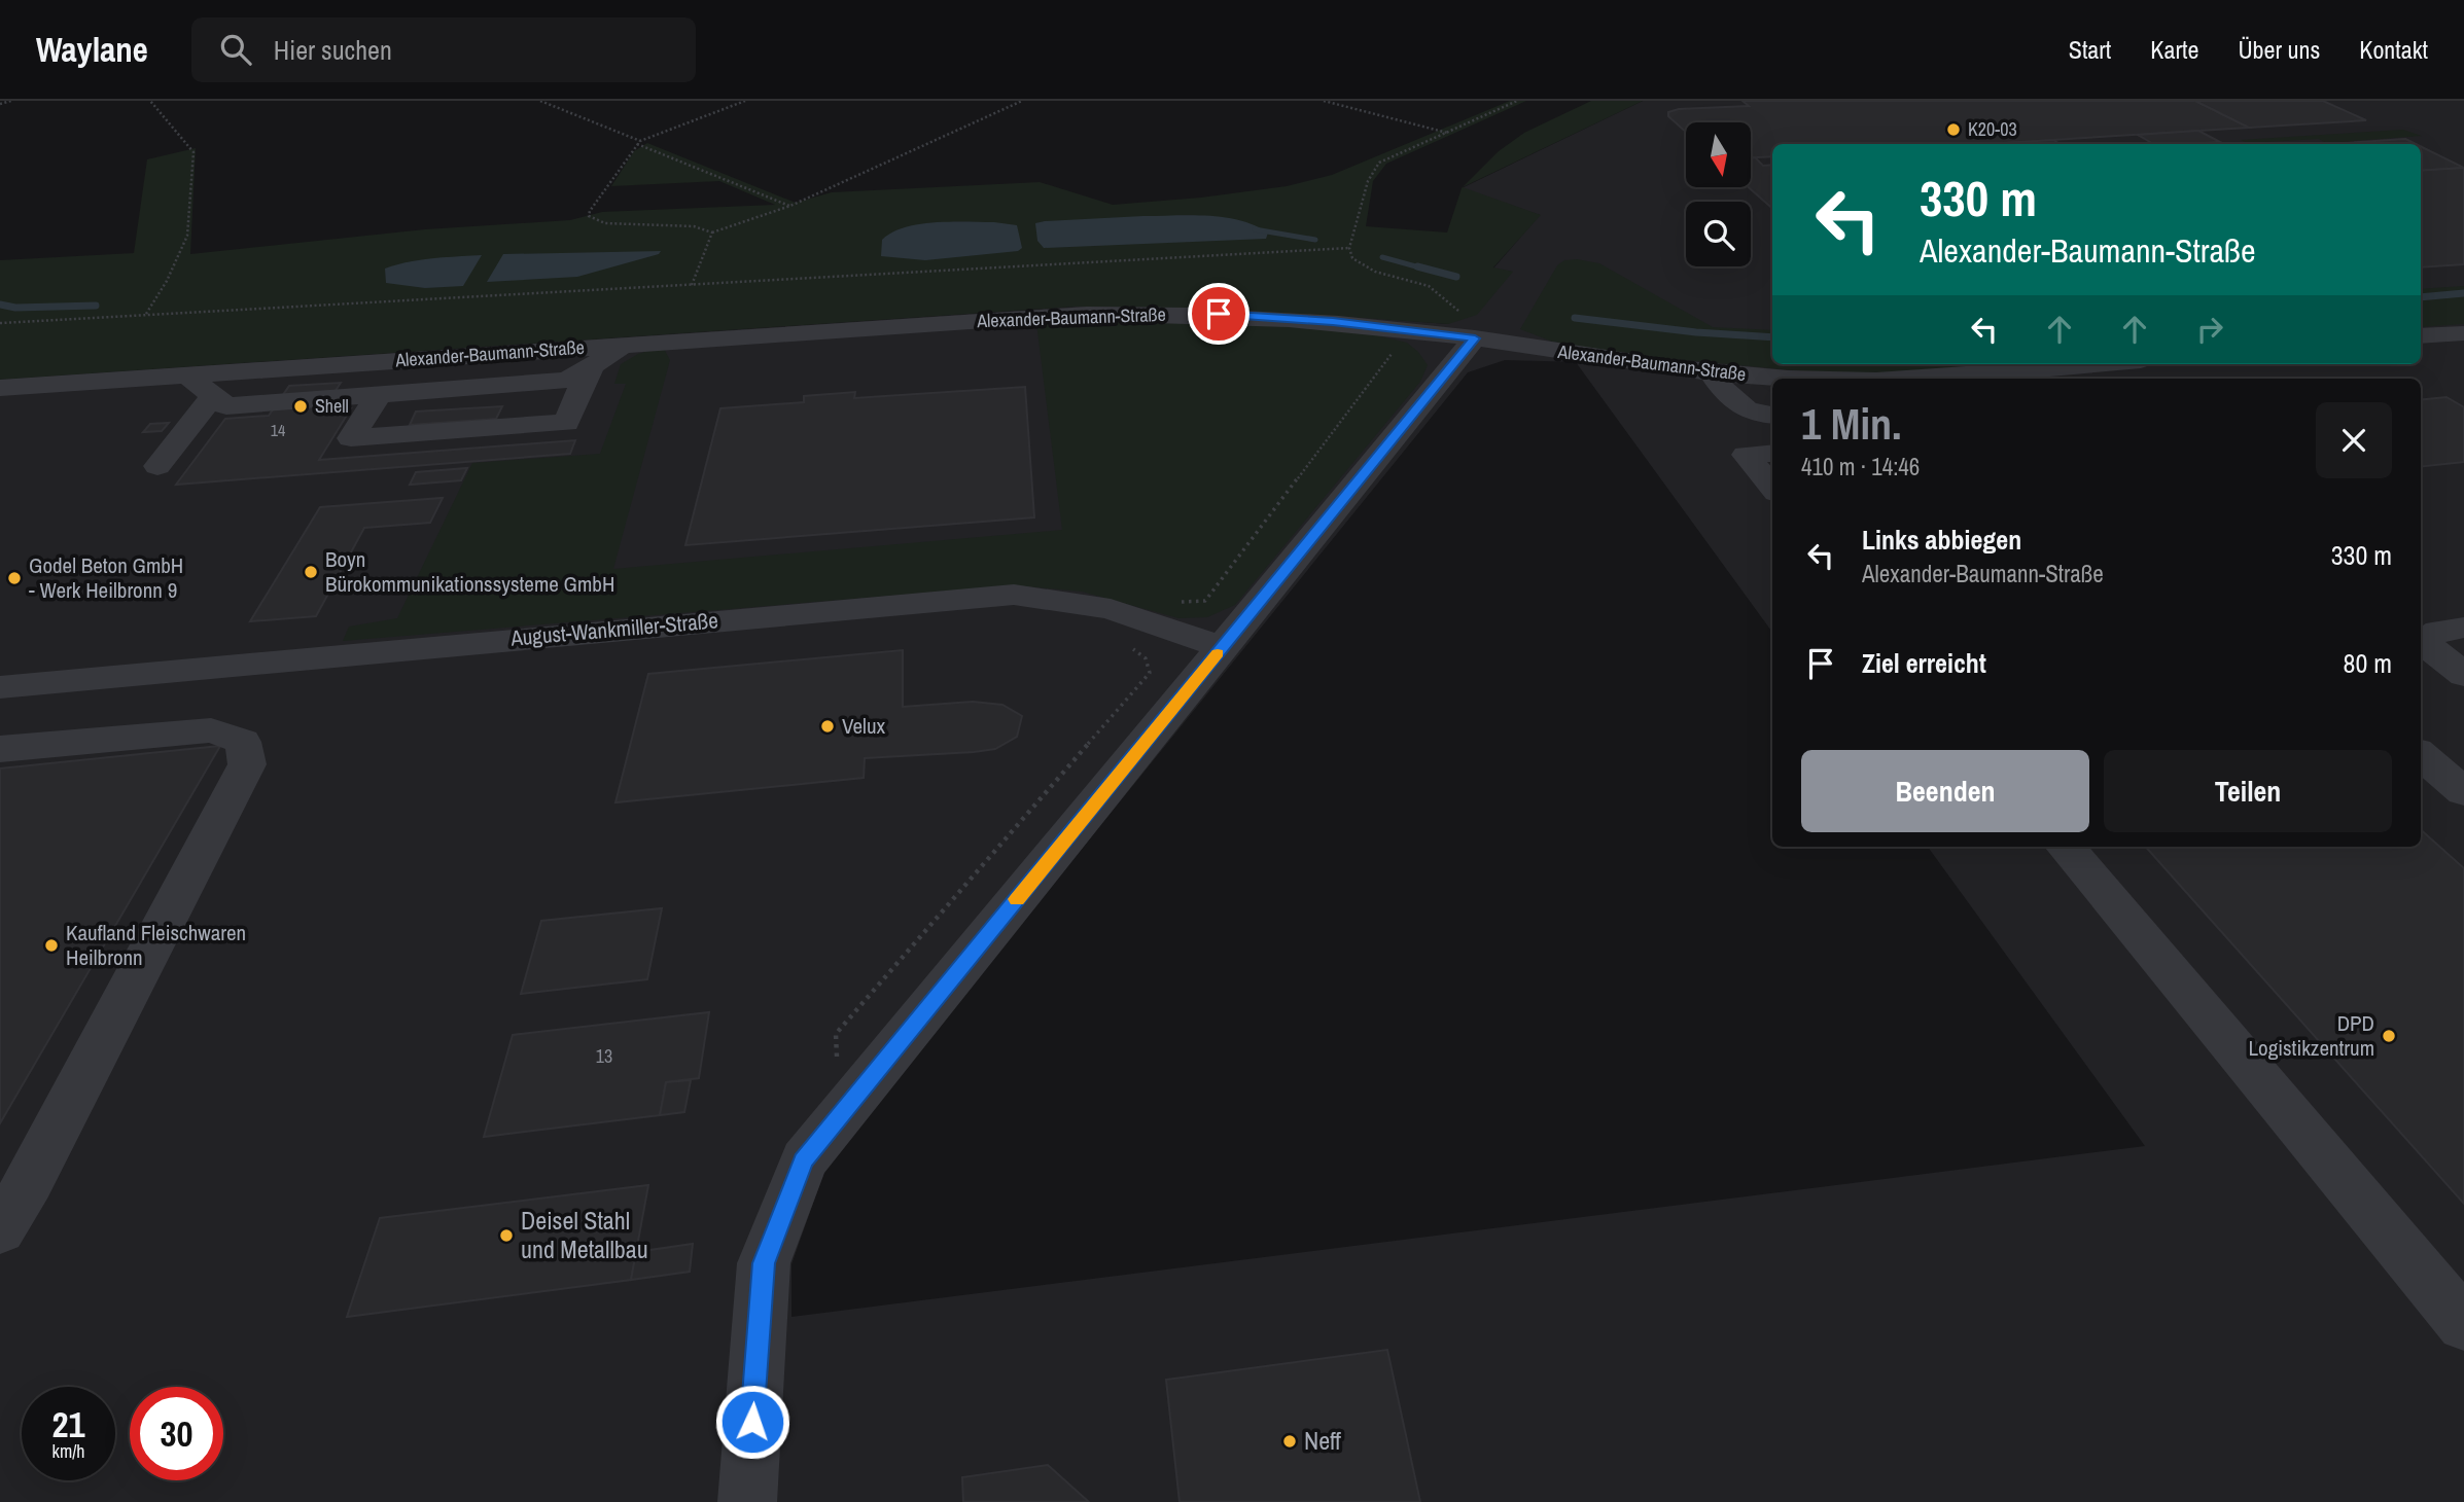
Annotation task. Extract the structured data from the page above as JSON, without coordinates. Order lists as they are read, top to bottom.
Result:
{
  "streets": {
    "street": ["Alexander-Baumann-Straße", "August-Wankmiller-Straße"]
  },
  "places": [
    "K20-03",
    "Shell",
    "Boyn Bürokommunikationssysteme GmbH",
    "Godel Beton GmbH - Werk Heilbronn 9",
    "Velux",
    "Kaufland Fleischwaren Heilbronn",
    "DPD Logistikzentrum",
    "Deisel Stahl und Metallbau",
    "Neff"
  ],
  "house_numbers": ["14", "13"],
  "north": "bottom",
  "page": {
    "header": "Waylane",
    "search": "Hier suchen",
    "nav": [
      "Start",
      "Karte",
      "Über uns",
      "Kontakt"
    ],
    "turn": ["330 m", "Alexander-Baumann-Straße"],
    "heading": ["1 Min.", "410 m · 14:46"],
    "list": [
      {
        "name": "Links abbiegen",
        "note": "Alexander-Baumann-Straße",
        "value": "330 m"
      },
      {
        "name": "Ziel erreicht",
        "value": "80 m"
      }
    ],
    "buttons": ["Beenden", "Teilen"],
    "speed": "21 km/h",
    "limit": "30"
  }
}
